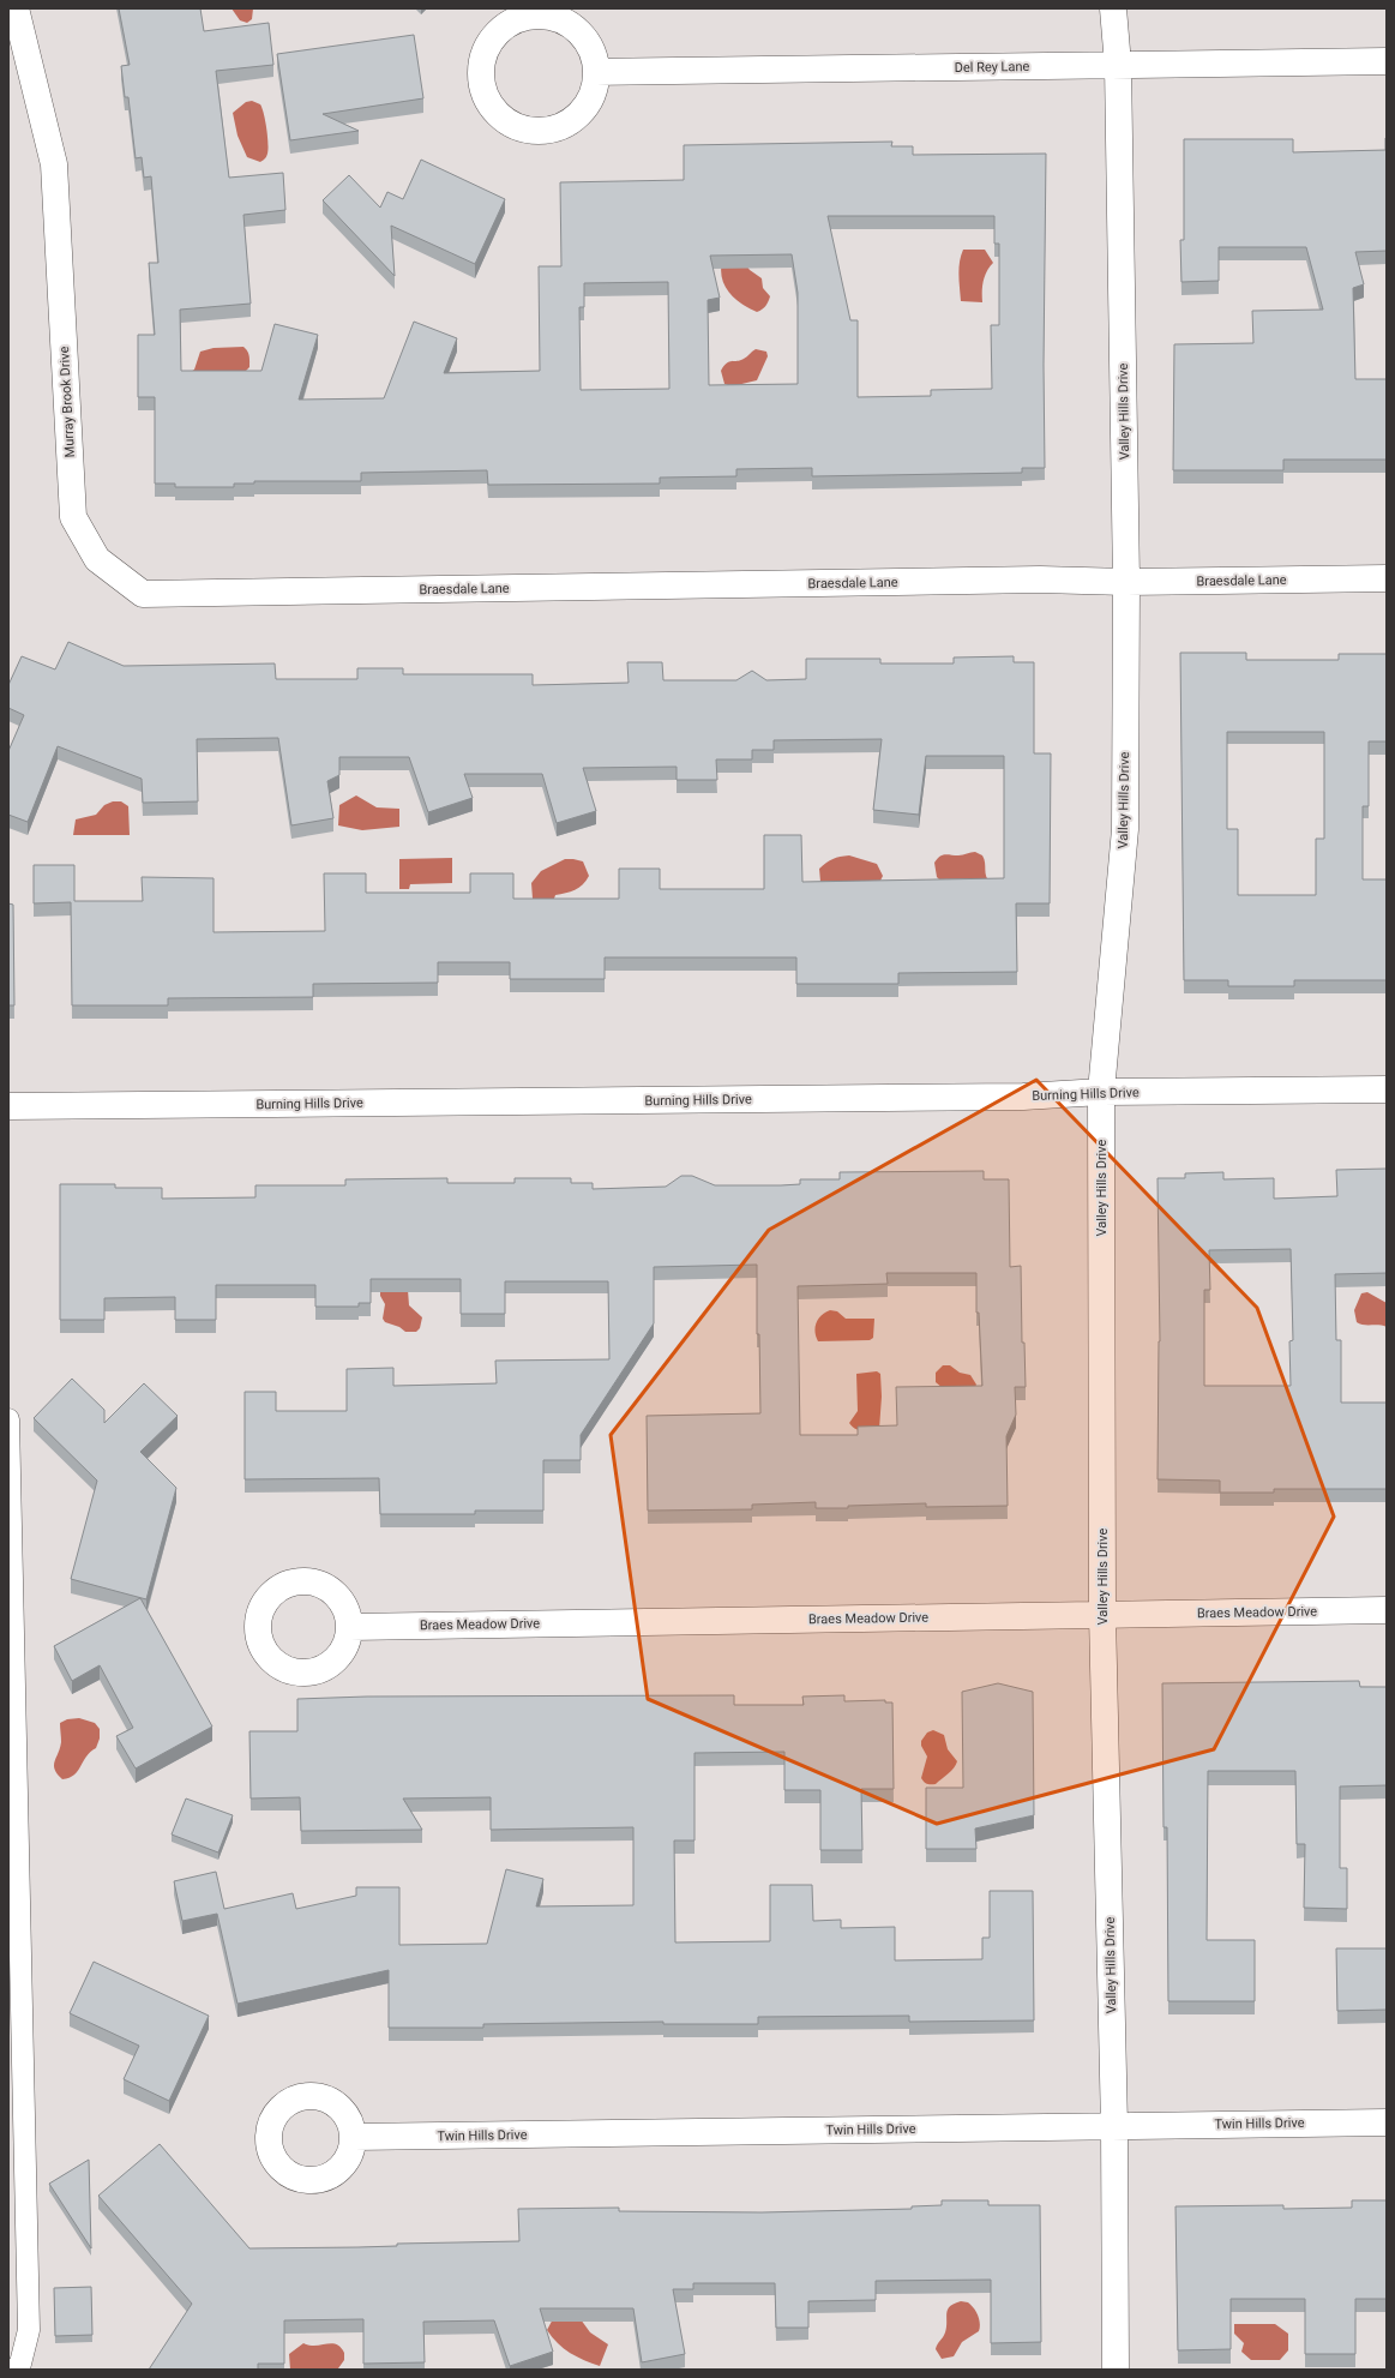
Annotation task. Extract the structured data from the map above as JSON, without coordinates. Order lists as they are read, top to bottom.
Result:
{
  "streets": {
    "street": [
      "Del Rey Lane",
      "Murray Brook Drive",
      "Valley Hills Drive",
      "Braesdale Lane",
      "Burning Hills Drive",
      "Braes Meadow Drive",
      "Twin Hills Drive"
    ]
  },
  "crossings": [
    ["Del Rey Lane", "Valley Hills Drive"],
    ["Murray Brook Drive", "Braesdale Lane"],
    ["Valley Hills Drive", "Braesdale Lane"],
    ["Valley Hills Drive", "Burning Hills Drive"],
    ["Valley Hills Drive", "Braes Meadow Drive"],
    ["Valley Hills Drive", "Twin Hills Drive"]
  ]
}
